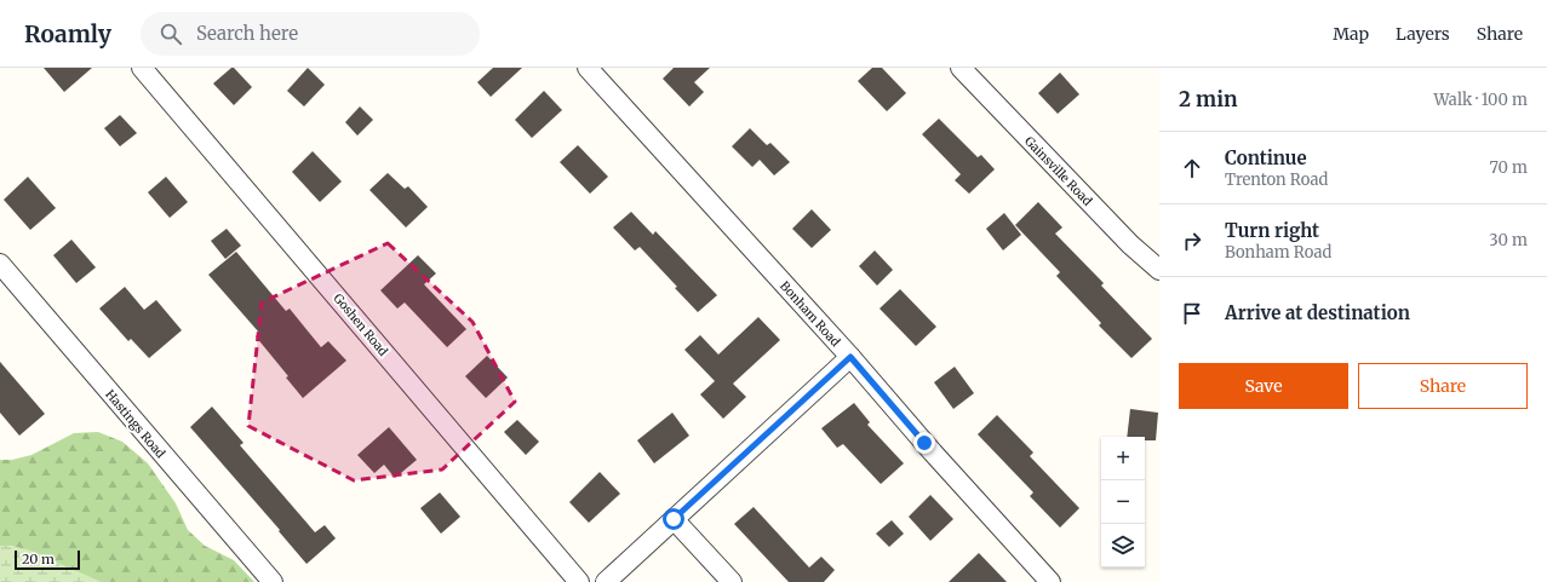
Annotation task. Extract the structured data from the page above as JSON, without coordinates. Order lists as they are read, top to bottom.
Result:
{
  "streets": {
    "street": [
      "Gainsville Road",
      "Bonham Road",
      "Goshen Road",
      "Hastings Road"
    ]
  },
  "scale_bar": "20 m",
  "page": {
    "header": "Roamly",
    "search": "Search here",
    "nav": ["Map", "Layers", "Share"],
    "heading": ["2 min", "Walk · 100 m"],
    "list": [
      ["Continue", "Trenton Road", "70 m"],
      ["Turn right", "Bonham Road", "30 m"],
      "Arrive at destination"
    ],
    "buttons": ["Save", "Share"],
    "map_buttons": ["+", "−"],
    "scale": "20 m"
  }
}
